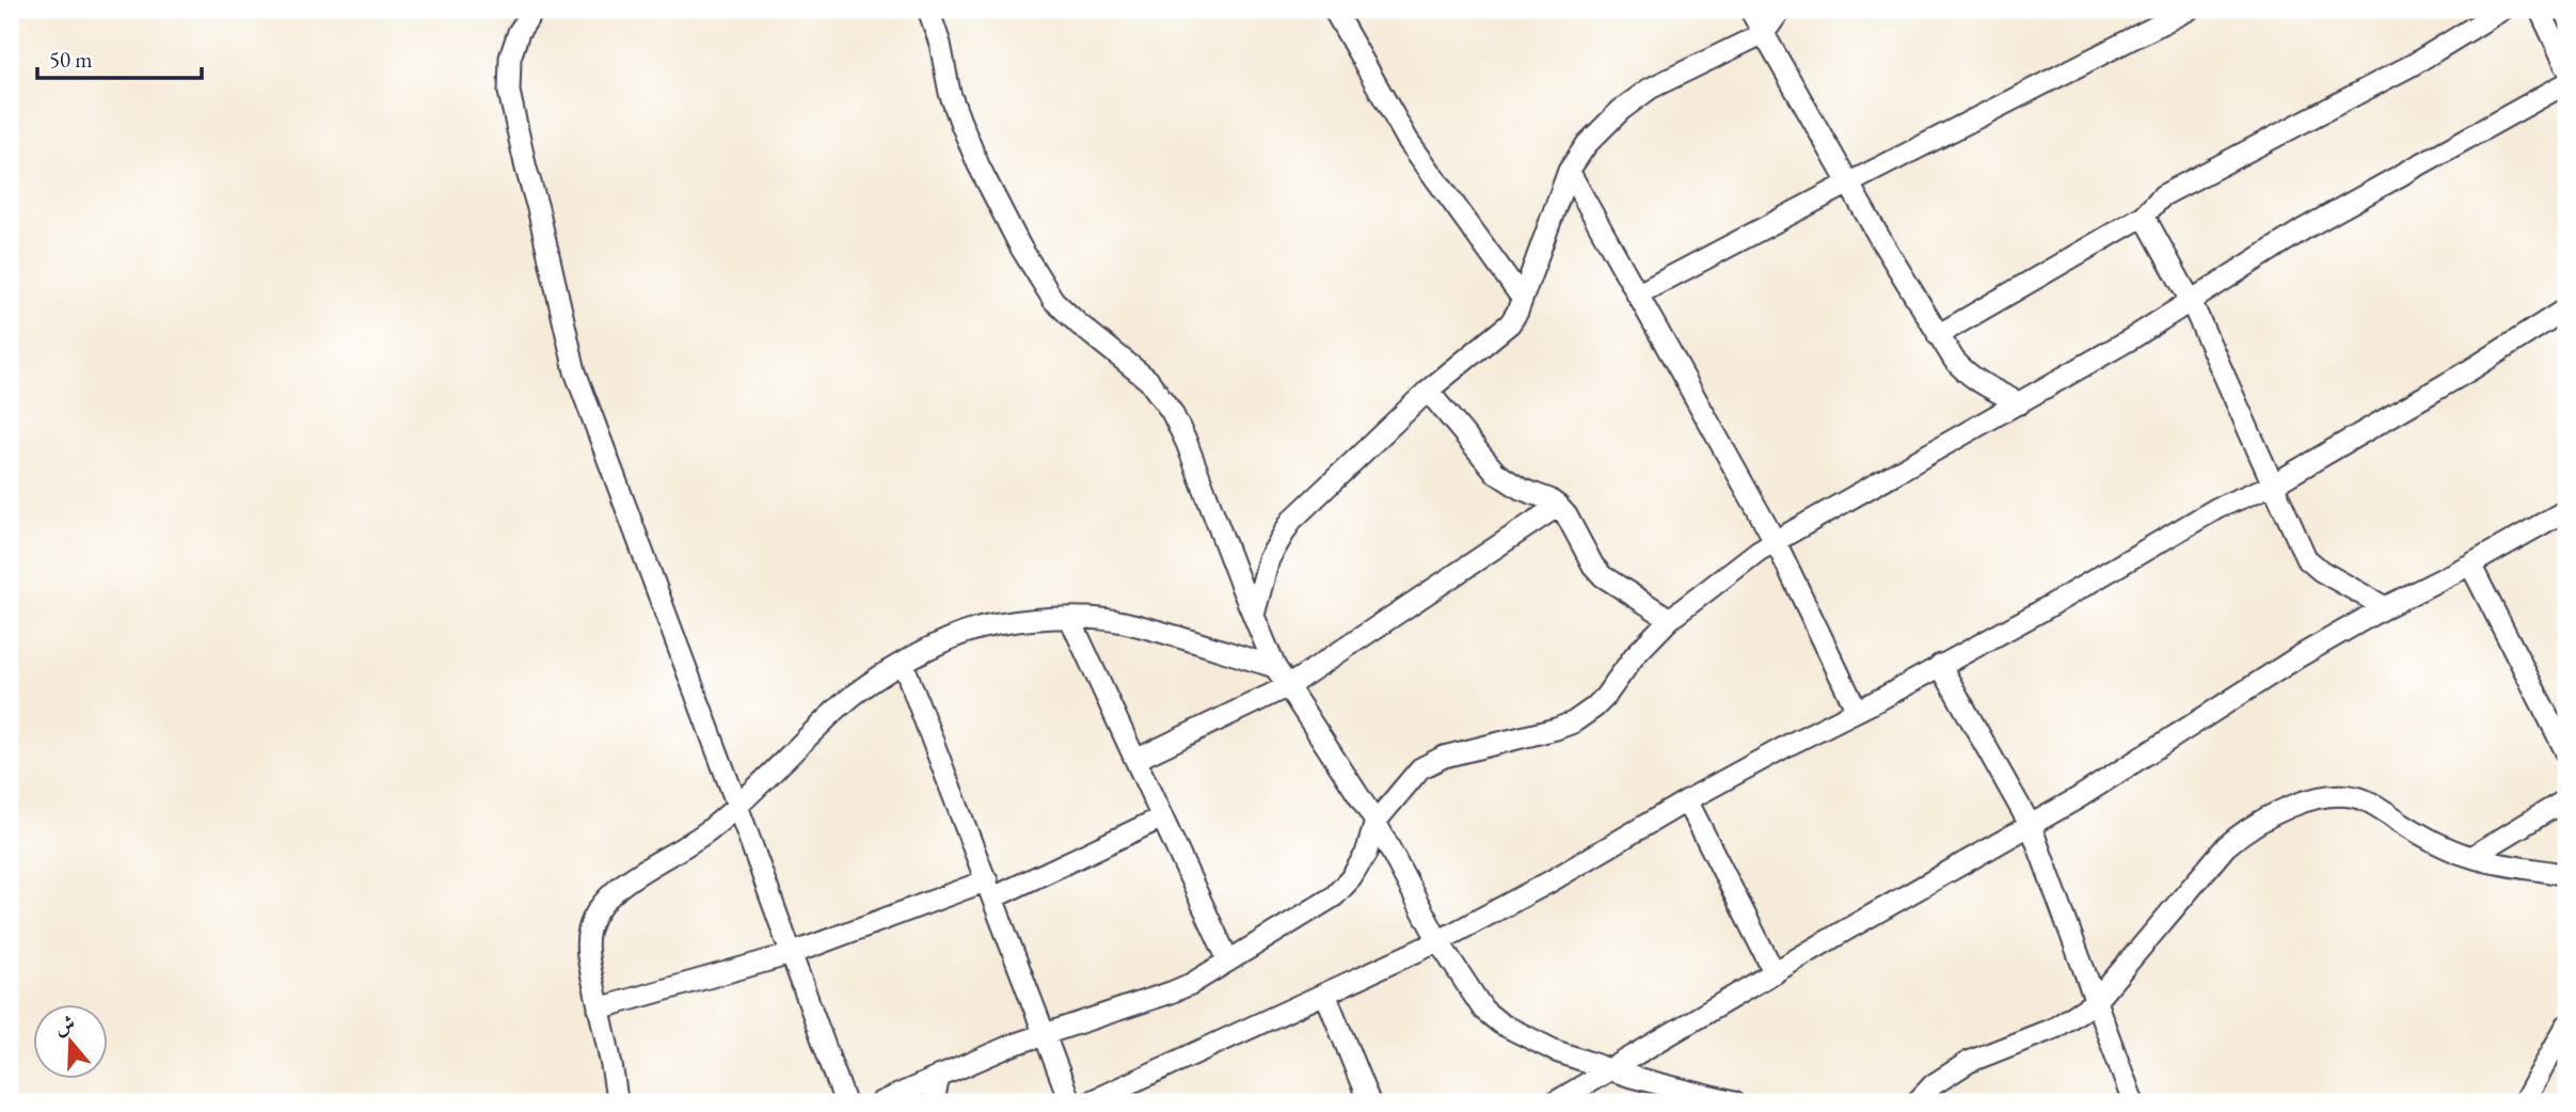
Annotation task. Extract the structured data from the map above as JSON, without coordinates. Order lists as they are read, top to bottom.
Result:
{
  "scale_bar": "50 m",
  "north": "top"
}
